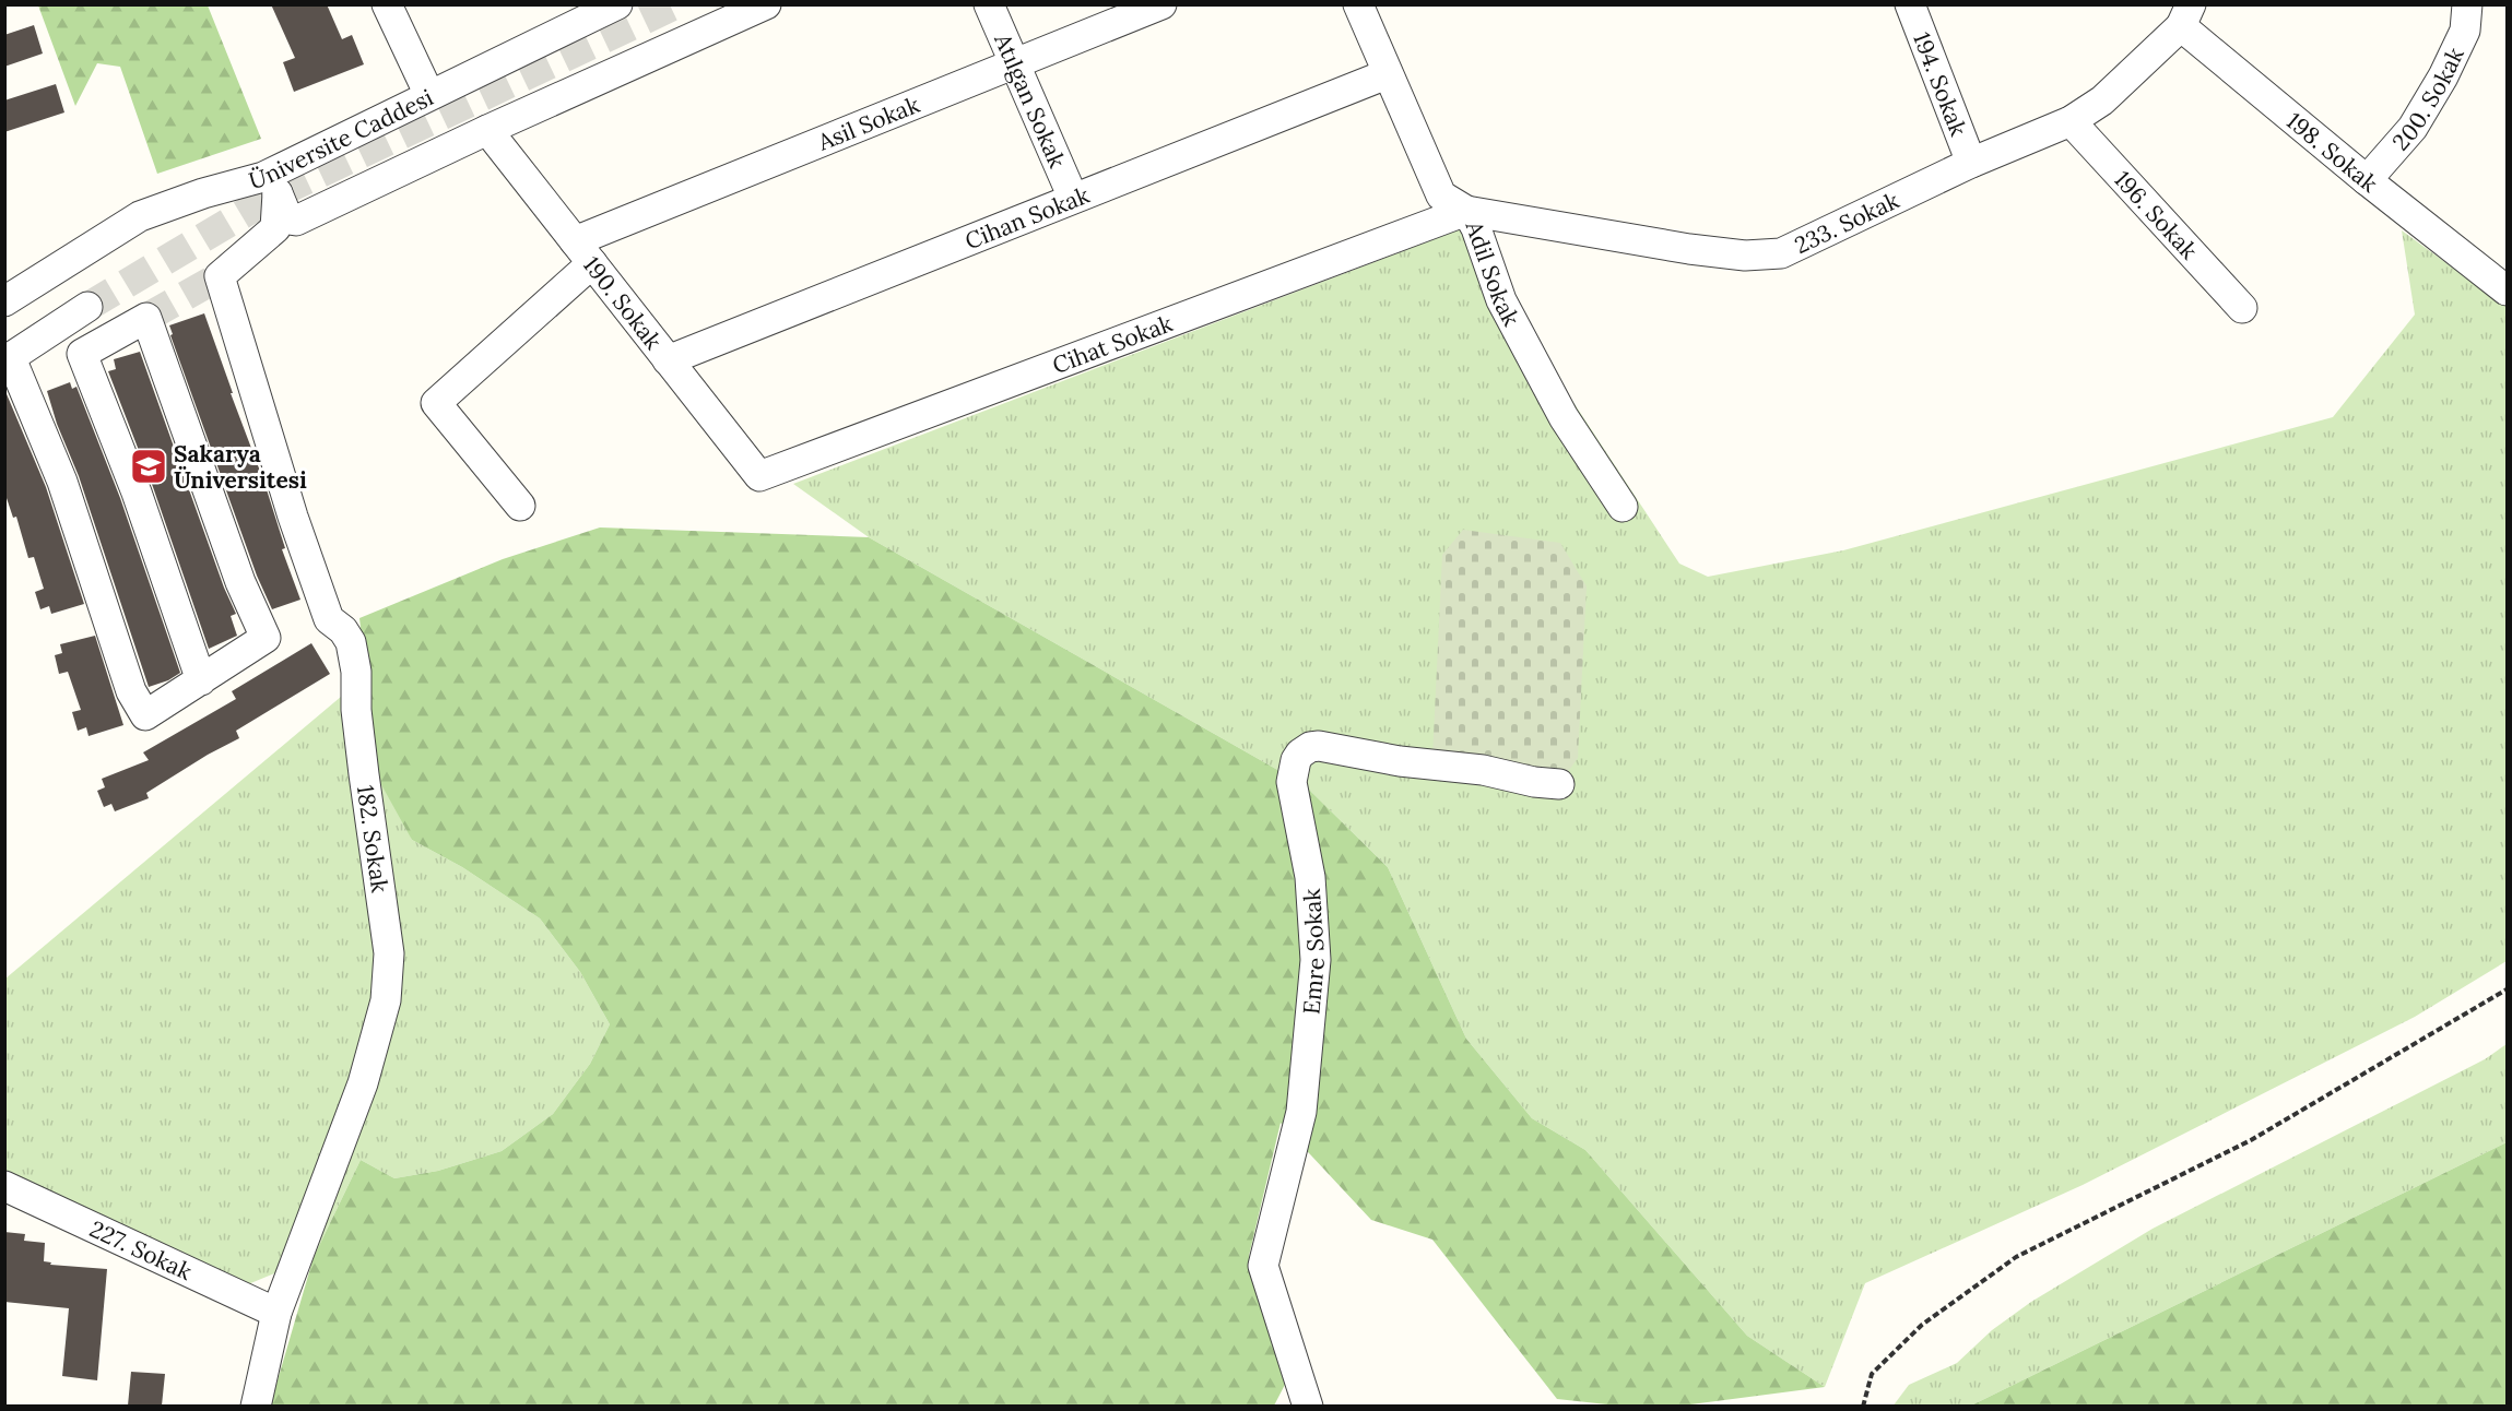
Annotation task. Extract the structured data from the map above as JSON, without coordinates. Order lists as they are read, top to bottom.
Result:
{
  "streets": {
    "street": [
      "194. Sokak",
      "200. Sokak",
      "Atılgan Sokak",
      "Asil Sokak",
      "Üniversite Caddesi",
      "198. Sokak",
      "196. Sokak",
      "Cihan Sokak",
      "233. Sokak",
      "Adil Sokak",
      "190. Sokak",
      "Cihat Sokak",
      "182. Sokak",
      "Emre Sokak",
      "227. Sokak"
    ]
  },
  "crossings": [
    ["194. Sokak", "233. Sokak"],
    ["200. Sokak", "198. Sokak"],
    ["Atılgan Sokak", "Asil Sokak"],
    ["Atılgan Sokak", "Cihan Sokak"],
    ["Asil Sokak", "190. Sokak"],
    ["198. Sokak", "233. Sokak"],
    ["196. Sokak", "233. Sokak"],
    ["Cihan Sokak", "Adil Sokak"],
    ["Cihan Sokak", "190. Sokak"],
    ["233. Sokak", "Adil Sokak"],
    ["233. Sokak", "Cihat Sokak"],
    ["Adil Sokak", "Cihat Sokak"],
    ["190. Sokak", "Cihat Sokak"],
    ["190. Sokak", "182. Sokak"],
    ["182. Sokak", "227. Sokak"]
  ],
  "places": {
    "school or university": ["Sakarya Üniversitesi"]
  }
}
